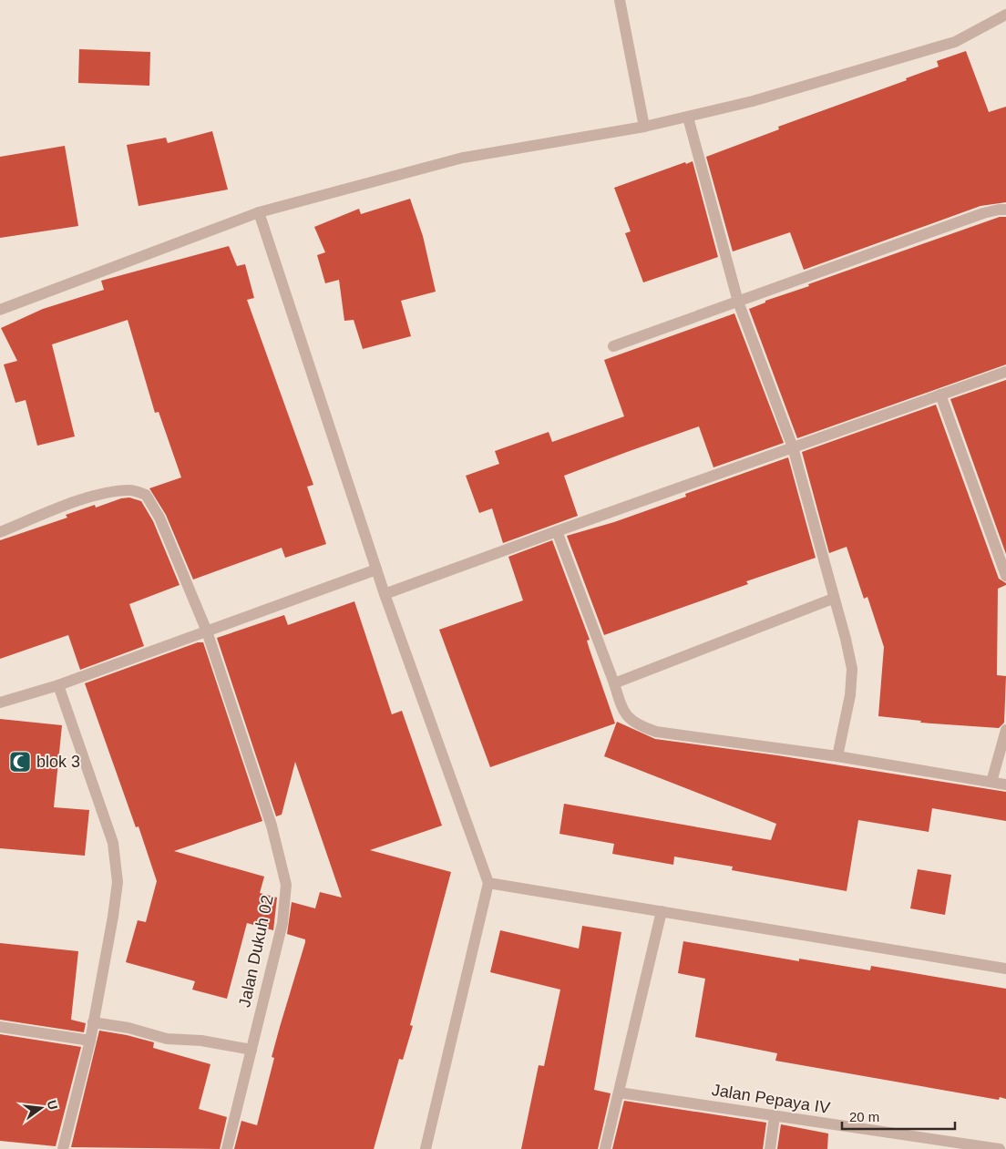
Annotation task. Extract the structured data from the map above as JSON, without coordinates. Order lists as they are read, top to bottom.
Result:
{
  "streets": {
    "street": ["Jalan Dukuh 02", "Jalan Pepaya IV"]
  },
  "places": {
    "mosque": ["blok 3"]
  },
  "scale_bar": "20 m",
  "north": "right"
}
